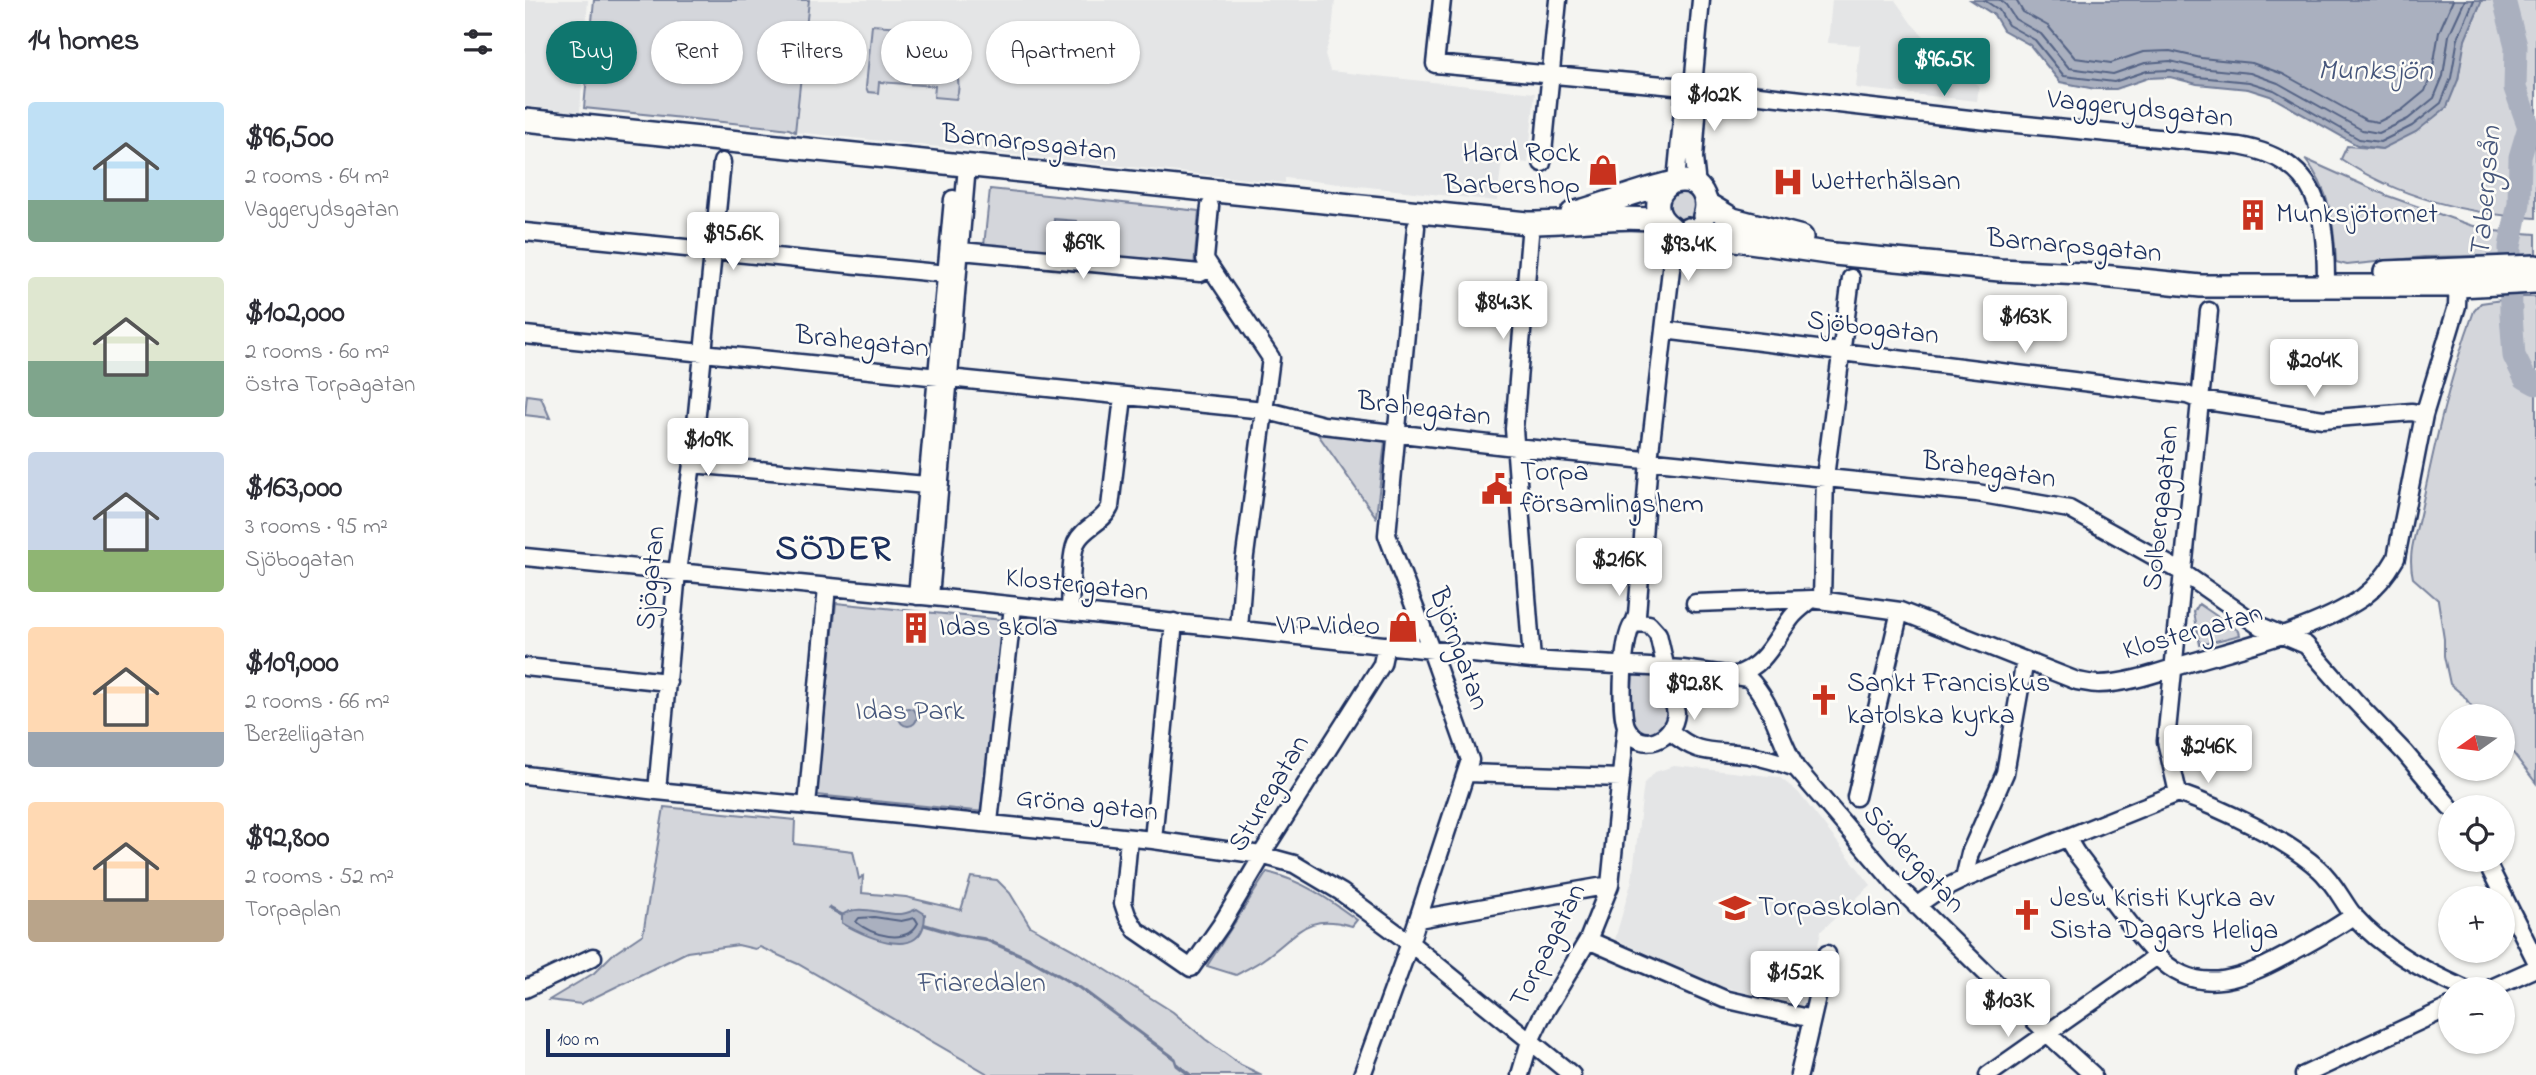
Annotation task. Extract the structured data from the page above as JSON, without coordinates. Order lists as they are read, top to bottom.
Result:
{
  "streets": {
    "main road": ["Barnarpsgatan"],
    "street": [
      "Vaggerydsgatan",
      "Sjöbogatan",
      "Brahegatan",
      "Solbergagatan",
      "Sjögatan",
      "Klostergatan",
      "Björngatan",
      "Sturegatan",
      "Gröna gatan",
      "Södergatan",
      "Torpagatan"
    ]
  },
  "crossings": [
    ["Vaggerydsgatan", "Barnarpsgatan"],
    ["Barnarpsgatan", "Klostergatan"],
    ["Sjöbogatan", "Solbergagatan"],
    ["Sjöbogatan", "Klostergatan"],
    ["Brahegatan", "Solbergagatan"],
    ["Brahegatan", "Sjögatan"],
    ["Brahegatan", "Klostergatan"],
    ["Brahegatan", "Björngatan"],
    ["Solbergagatan", "Klostergatan"],
    ["Sjögatan", "Klostergatan"],
    ["Sjögatan", "Gröna gatan"],
    ["Klostergatan", "Björngatan"],
    ["Klostergatan", "Sturegatan"],
    ["Klostergatan", "Södergatan"],
    ["Klostergatan", "Torpagatan"],
    ["Björngatan", "Gröna gatan"],
    ["Sturegatan", "Gröna gatan"],
    ["Gröna gatan", "Torpagatan"]
  ],
  "districts": ["SÖDER"],
  "water": ["Munksjön", "Tabergsån"],
  "parks": ["Idas Park", "Friaredalen"],
  "places": {
    "shop": ["Hard Rock Barbershop", "VIP Video"],
    "hospital": ["Wetterhälsan"],
    "building": ["Munksjötornet", "Idas skola"],
    "public building": ["Torpa församlingshem"],
    "church": ["Sankt Franciskus katolska kyrka", "Jesu Kristi Kyrka av Sista Dagars Heliga"],
    "school or university": ["Torpaskolan"]
  },
  "scale_bar": "100 m",
  "north": "left",
  "page": {
    "heading": "14 homes",
    "chip": [
      "Buy",
      "Rent",
      "Filters",
      "New",
      "Apartment"
    ],
    "price": [
      "$96.5K",
      "$102K",
      "$95.6K",
      "$69K",
      "$93.4K",
      "$84.3K",
      "$163K",
      "$204K",
      "$109K",
      "$216K",
      "$92.8K",
      "$246K",
      "$152K",
      "$103K"
    ],
    "list": [
      {
        "name": "$96,500",
        "note": "2 rooms · 64 m² · Vaggerydsgatan"
      },
      {
        "name": "$102,000",
        "note": "2 rooms · 60 m² · Östra Torpagatan"
      },
      {
        "name": "$163,000",
        "note": "3 rooms · 95 m² · Sjöbogatan"
      },
      {
        "name": "$109,000",
        "note": "2 rooms · 66 m² · Berzeliigatan"
      },
      {
        "name": "$92,800",
        "note": "2 rooms · 52 m² · Torpaplan"
      }
    ],
    "map_buttons": ["+", "−"],
    "scale": "100 m"
  }
}
